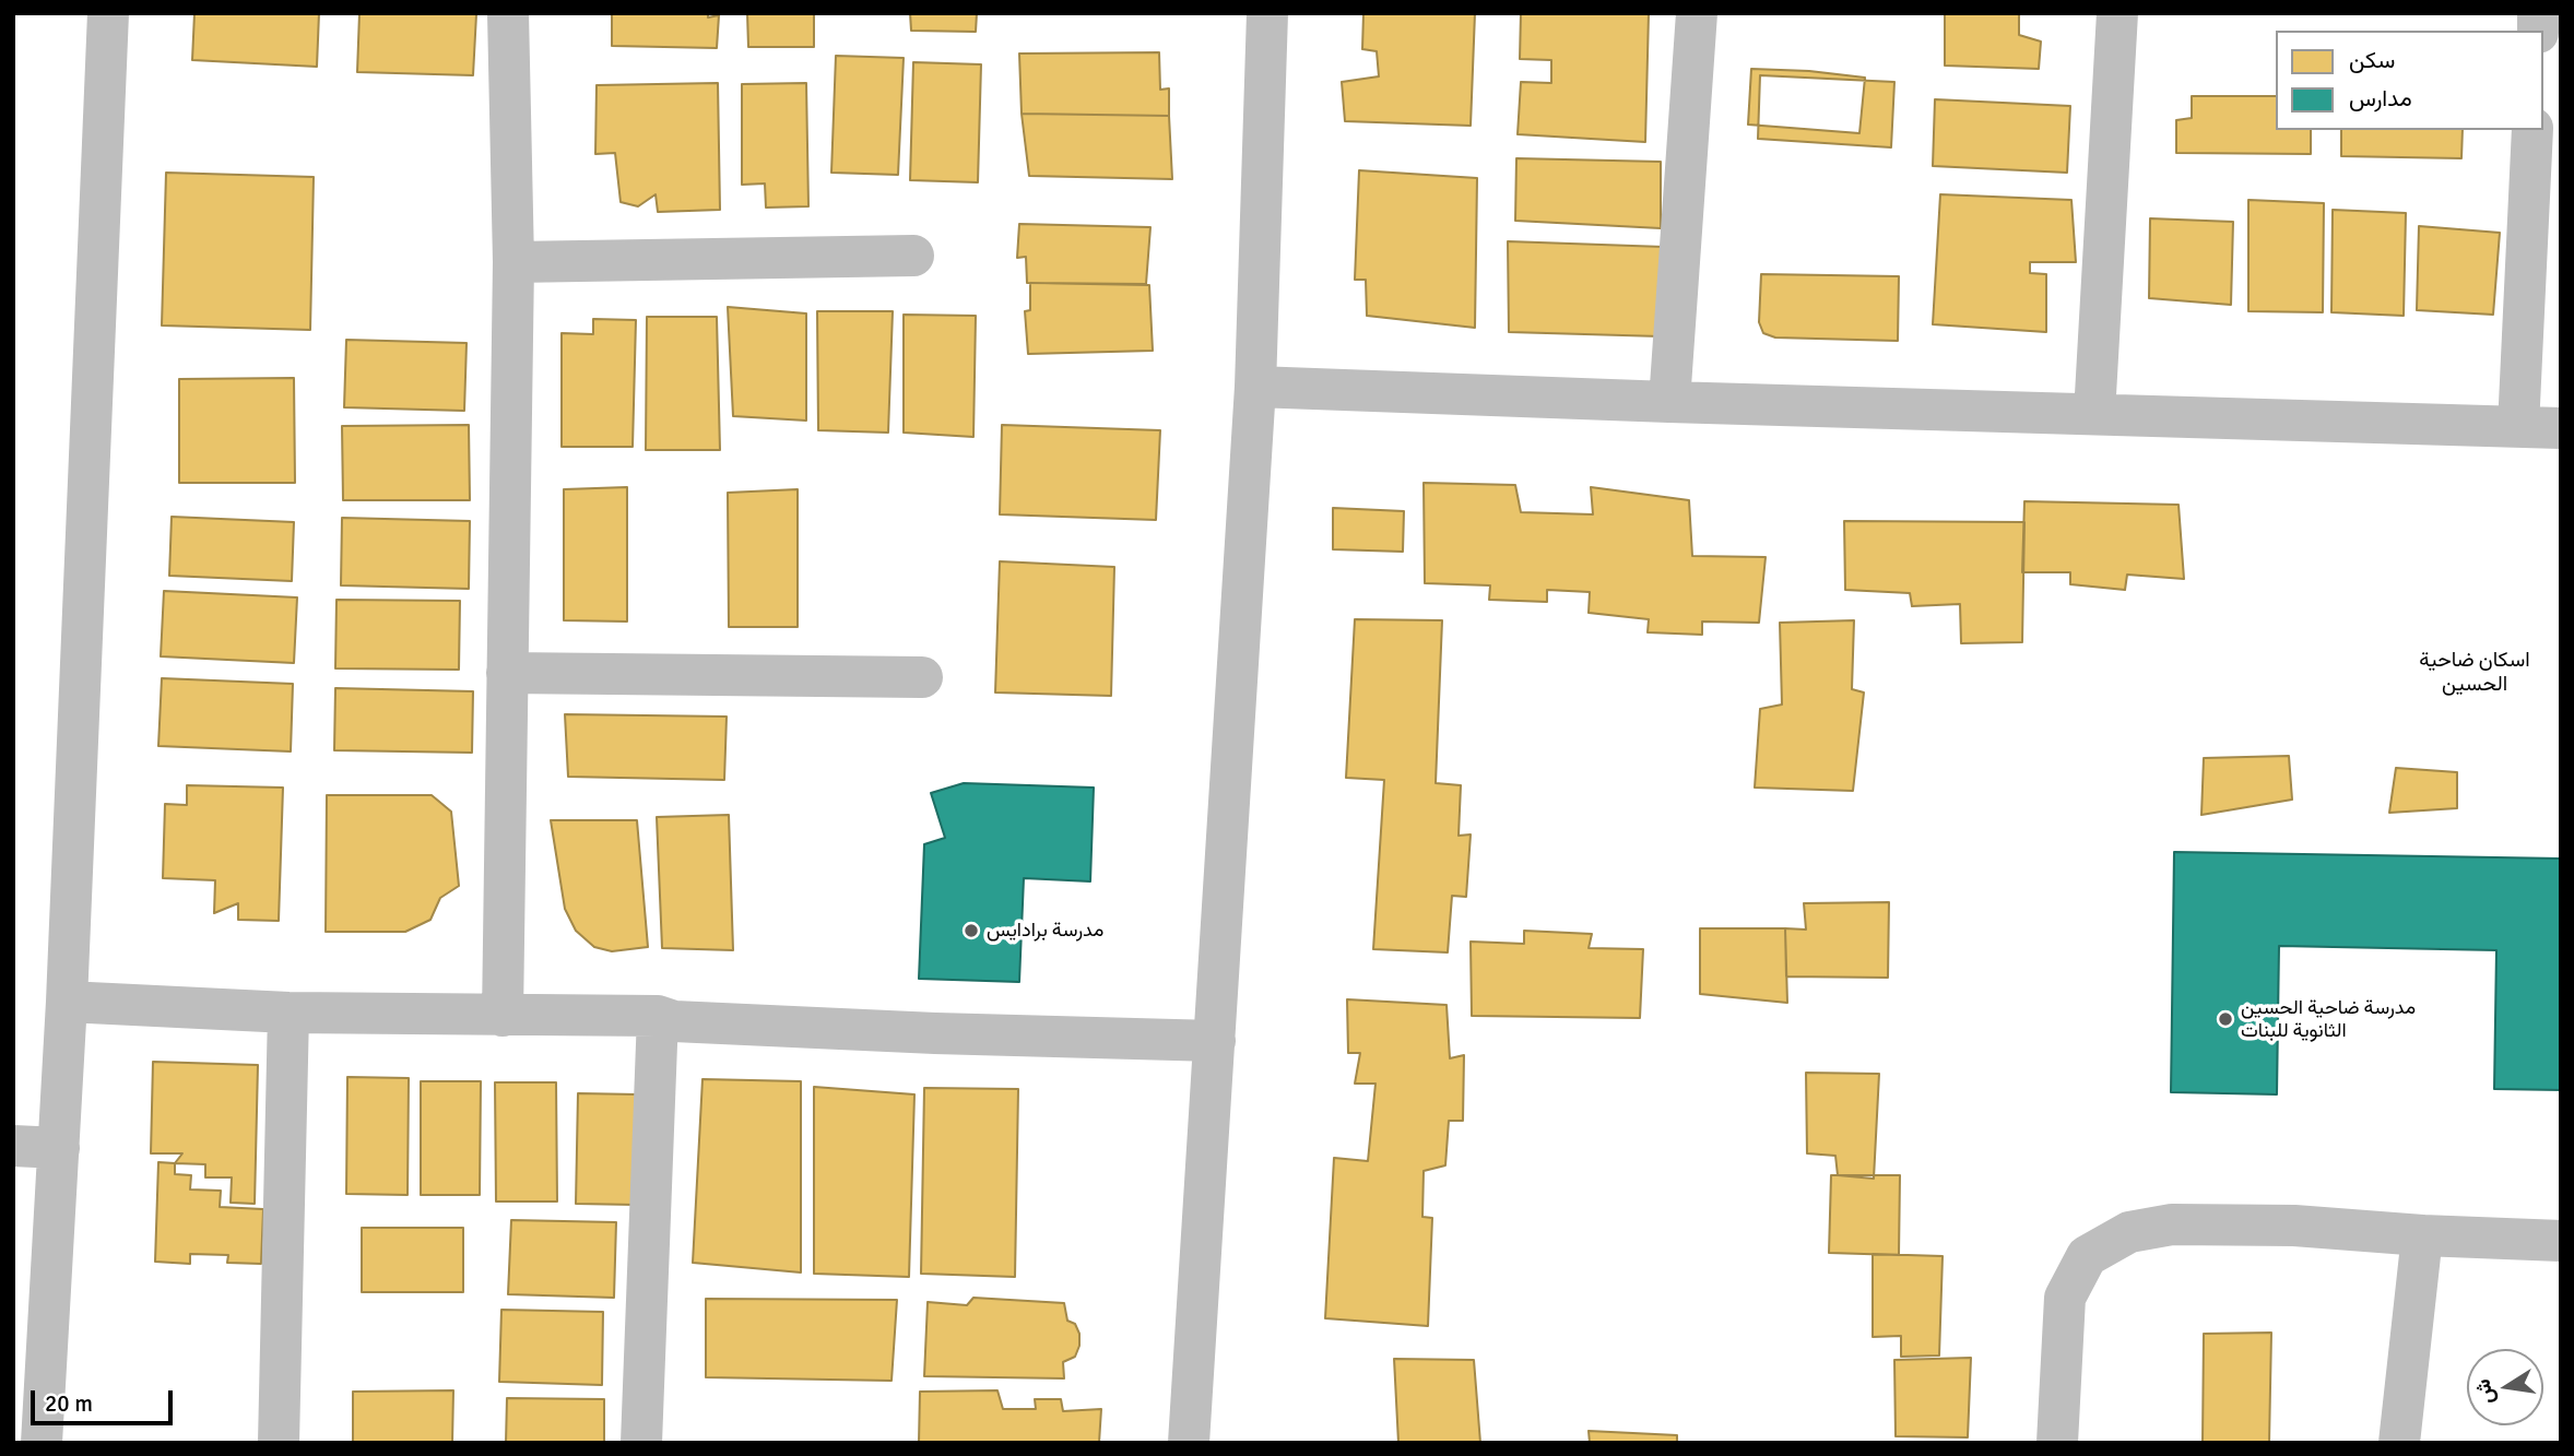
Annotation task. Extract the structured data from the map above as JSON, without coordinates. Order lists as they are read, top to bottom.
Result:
{
  "districts": ["اسكان ضاحية الحسين"],
  "places": ["مدرسة برادايس", "مدرسة ضاحية الحسين الثانوية للبنات"],
  "legend": ["سكن", "مدارس"],
  "scale_bar": "20 m",
  "north": "left"
}
